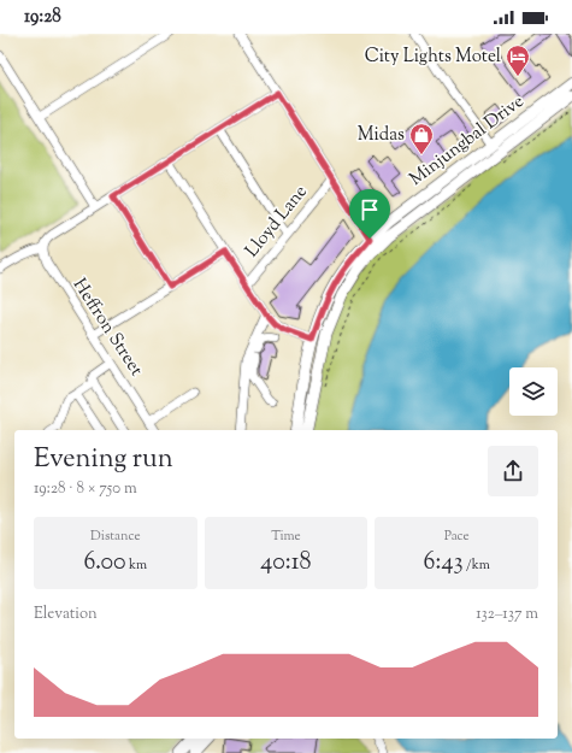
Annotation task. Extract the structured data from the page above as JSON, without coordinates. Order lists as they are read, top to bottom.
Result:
{
  "streets": {
    "main road": ["Minjungbal Drive"],
    "street": ["Lloyd Lane", "Heffron Street"]
  },
  "places": {
    "hotel": ["City Lights Motel"],
    "shop": ["Midas"]
  },
  "page": {
    "status": "19:28",
    "heading": ["Evening run", "19:28 · 8 × 750 m"],
    "stats": [
      ["Distance", "6.00 km"],
      ["Time", "40:18"],
      ["Pace", "6:43 /km"]
    ],
    "chart": ["Elevation", "132–137 m"]
  }
}
